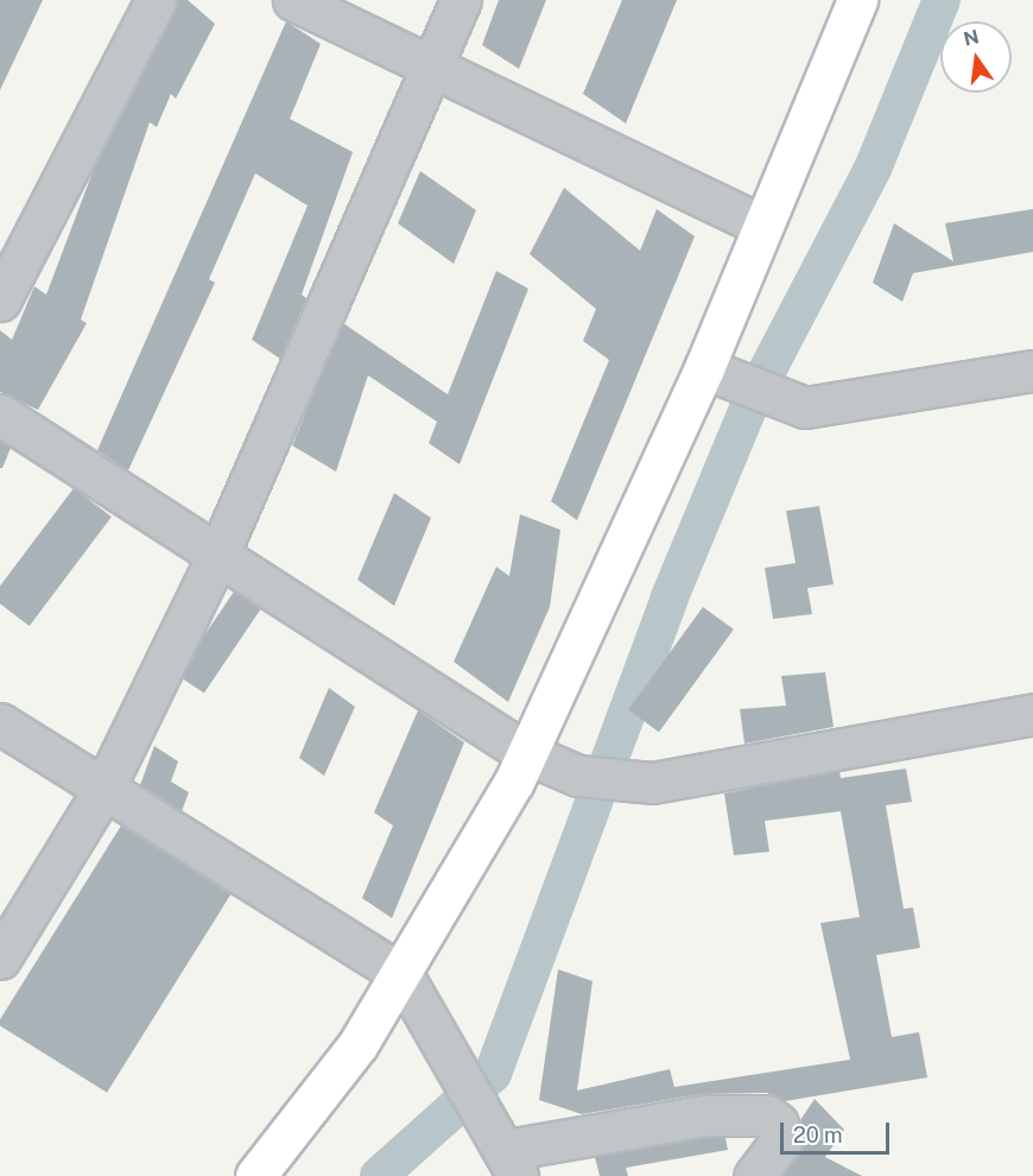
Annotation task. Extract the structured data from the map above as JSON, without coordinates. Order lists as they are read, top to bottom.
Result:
{
  "scale_bar": "20 m",
  "north": "top"
}
